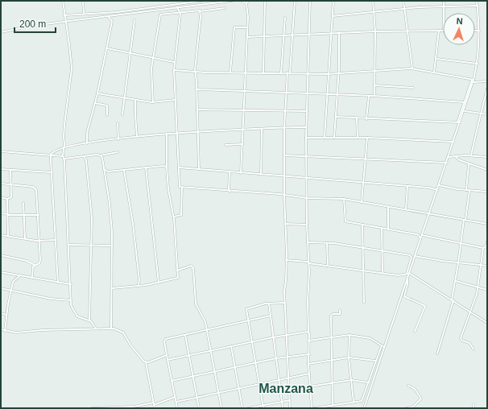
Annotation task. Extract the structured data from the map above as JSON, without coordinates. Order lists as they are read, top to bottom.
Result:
{
  "districts": ["Manzana"],
  "scale_bar": "200 m",
  "north": "top"
}
